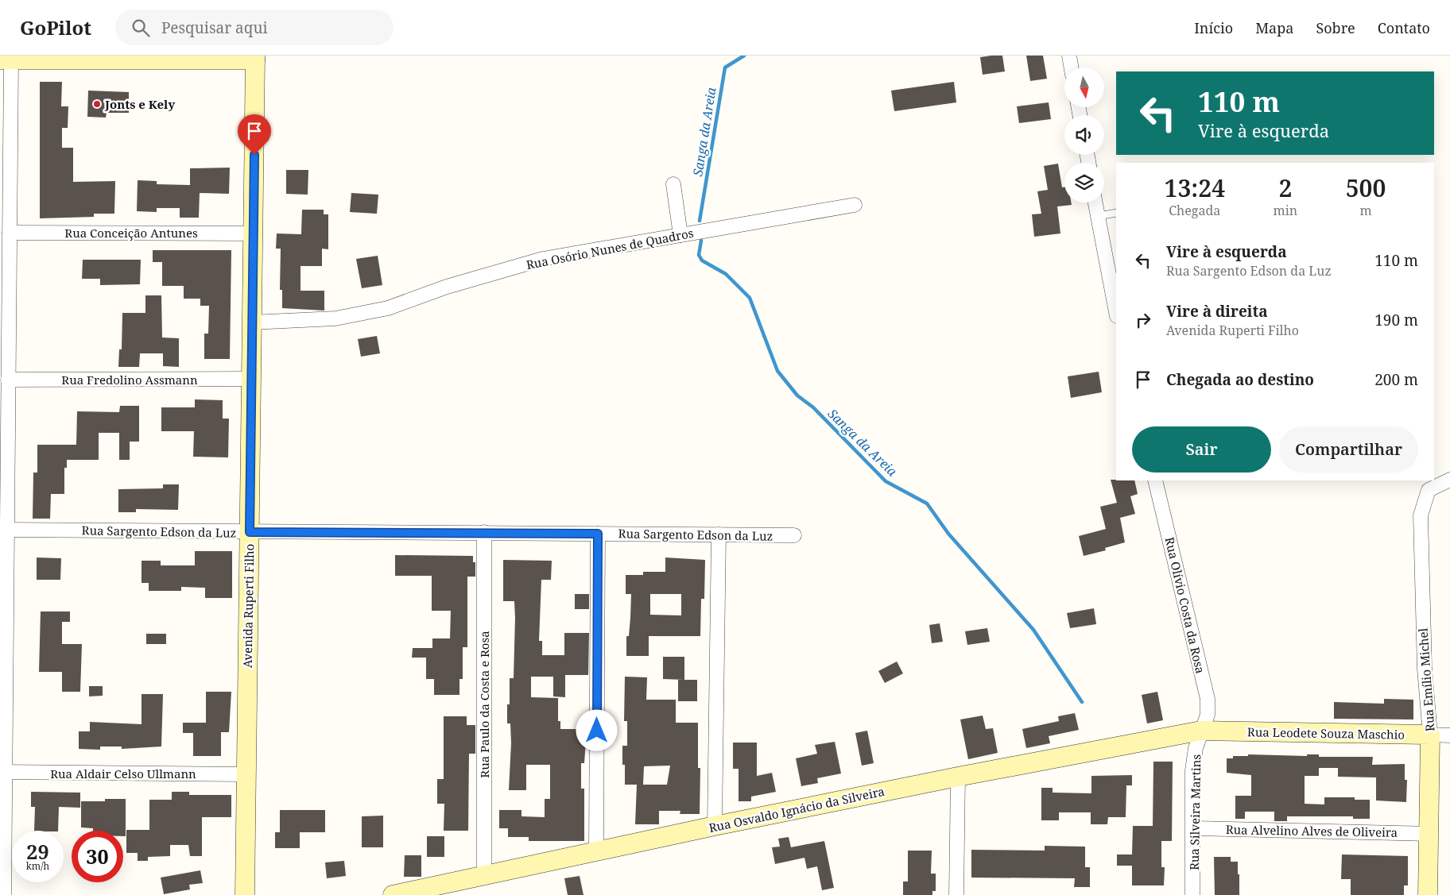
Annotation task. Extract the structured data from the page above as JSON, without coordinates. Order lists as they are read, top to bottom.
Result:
{
  "streets": {
    "street": [
      "Rua Conceição Antunes",
      "Rua Osório Nunes de Quadros",
      "Rua Fredolino Assmann",
      "Rua Sargento Edson da Luz",
      "Rua Olívio Costa da Rosa",
      "Avenida Ruperti Filho",
      "Rua Emílio Michel",
      "Rua Paulo da Costa e Rosa",
      "Rua Leodete Souza Maschio",
      "Rua Aldair Celso Ullmann",
      "Rua Osvaldo Ignácio da Silveira",
      "Rua Silveira Martins",
      "Rua Alvelino Alves de Oliveira"
    ]
  },
  "crossings": [
    ["Rua Conceição Antunes", "Avenida Ruperti Filho"],
    ["Rua Osório Nunes de Quadros", "Avenida Ruperti Filho"],
    ["Rua Fredolino Assmann", "Avenida Ruperti Filho"],
    ["Rua Sargento Edson da Luz", "Avenida Ruperti Filho"],
    ["Rua Sargento Edson da Luz", "Rua Paulo da Costa e Rosa"],
    ["Rua Olívio Costa da Rosa", "Rua Leodete Souza Maschio"],
    ["Rua Olívio Costa da Rosa", "Rua Osvaldo Ignácio da Silveira"],
    ["Rua Olívio Costa da Rosa", "Rua Silveira Martins"],
    ["Avenida Ruperti Filho", "Rua Aldair Celso Ullmann"],
    ["Rua Emílio Michel", "Rua Leodete Souza Maschio"],
    ["Rua Emílio Michel", "Rua Alvelino Alves de Oliveira"],
    ["Rua Paulo da Costa e Rosa", "Rua Osvaldo Ignácio da Silveira"],
    ["Rua Leodete Souza Maschio", "Rua Osvaldo Ignácio da Silveira"],
    ["Rua Leodete Souza Maschio", "Rua Silveira Martins"],
    ["Rua Osvaldo Ignácio da Silveira", "Rua Silveira Martins"],
    ["Rua Silveira Martins", "Rua Alvelino Alves de Oliveira"]
  ],
  "water": ["Sanga da Areia"],
  "places": ["Jonts e Kely"],
  "north": "bottom",
  "page": {
    "header": "GoPilot",
    "search": "Pesquisar aqui",
    "nav": [
      "Início",
      "Mapa",
      "Sobre",
      "Contato"
    ],
    "turn": ["110 m", "Vire à esquerda"],
    "eta": [
      "13:24",
      "Chegada",
      "2",
      "min",
      "500",
      "m"
    ],
    "list": [
      {
        "name": "Vire à esquerda",
        "note": "Rua Sargento Edson da Luz",
        "value": "110 m"
      },
      {
        "name": "Vire à direita",
        "note": "Avenida Ruperti Filho",
        "value": "190 m"
      },
      {
        "name": "Chegada ao destino",
        "value": "200 m"
      }
    ],
    "buttons": ["Sair", "Compartilhar"],
    "speed": "29 km/h",
    "limit": "30"
  }
}
